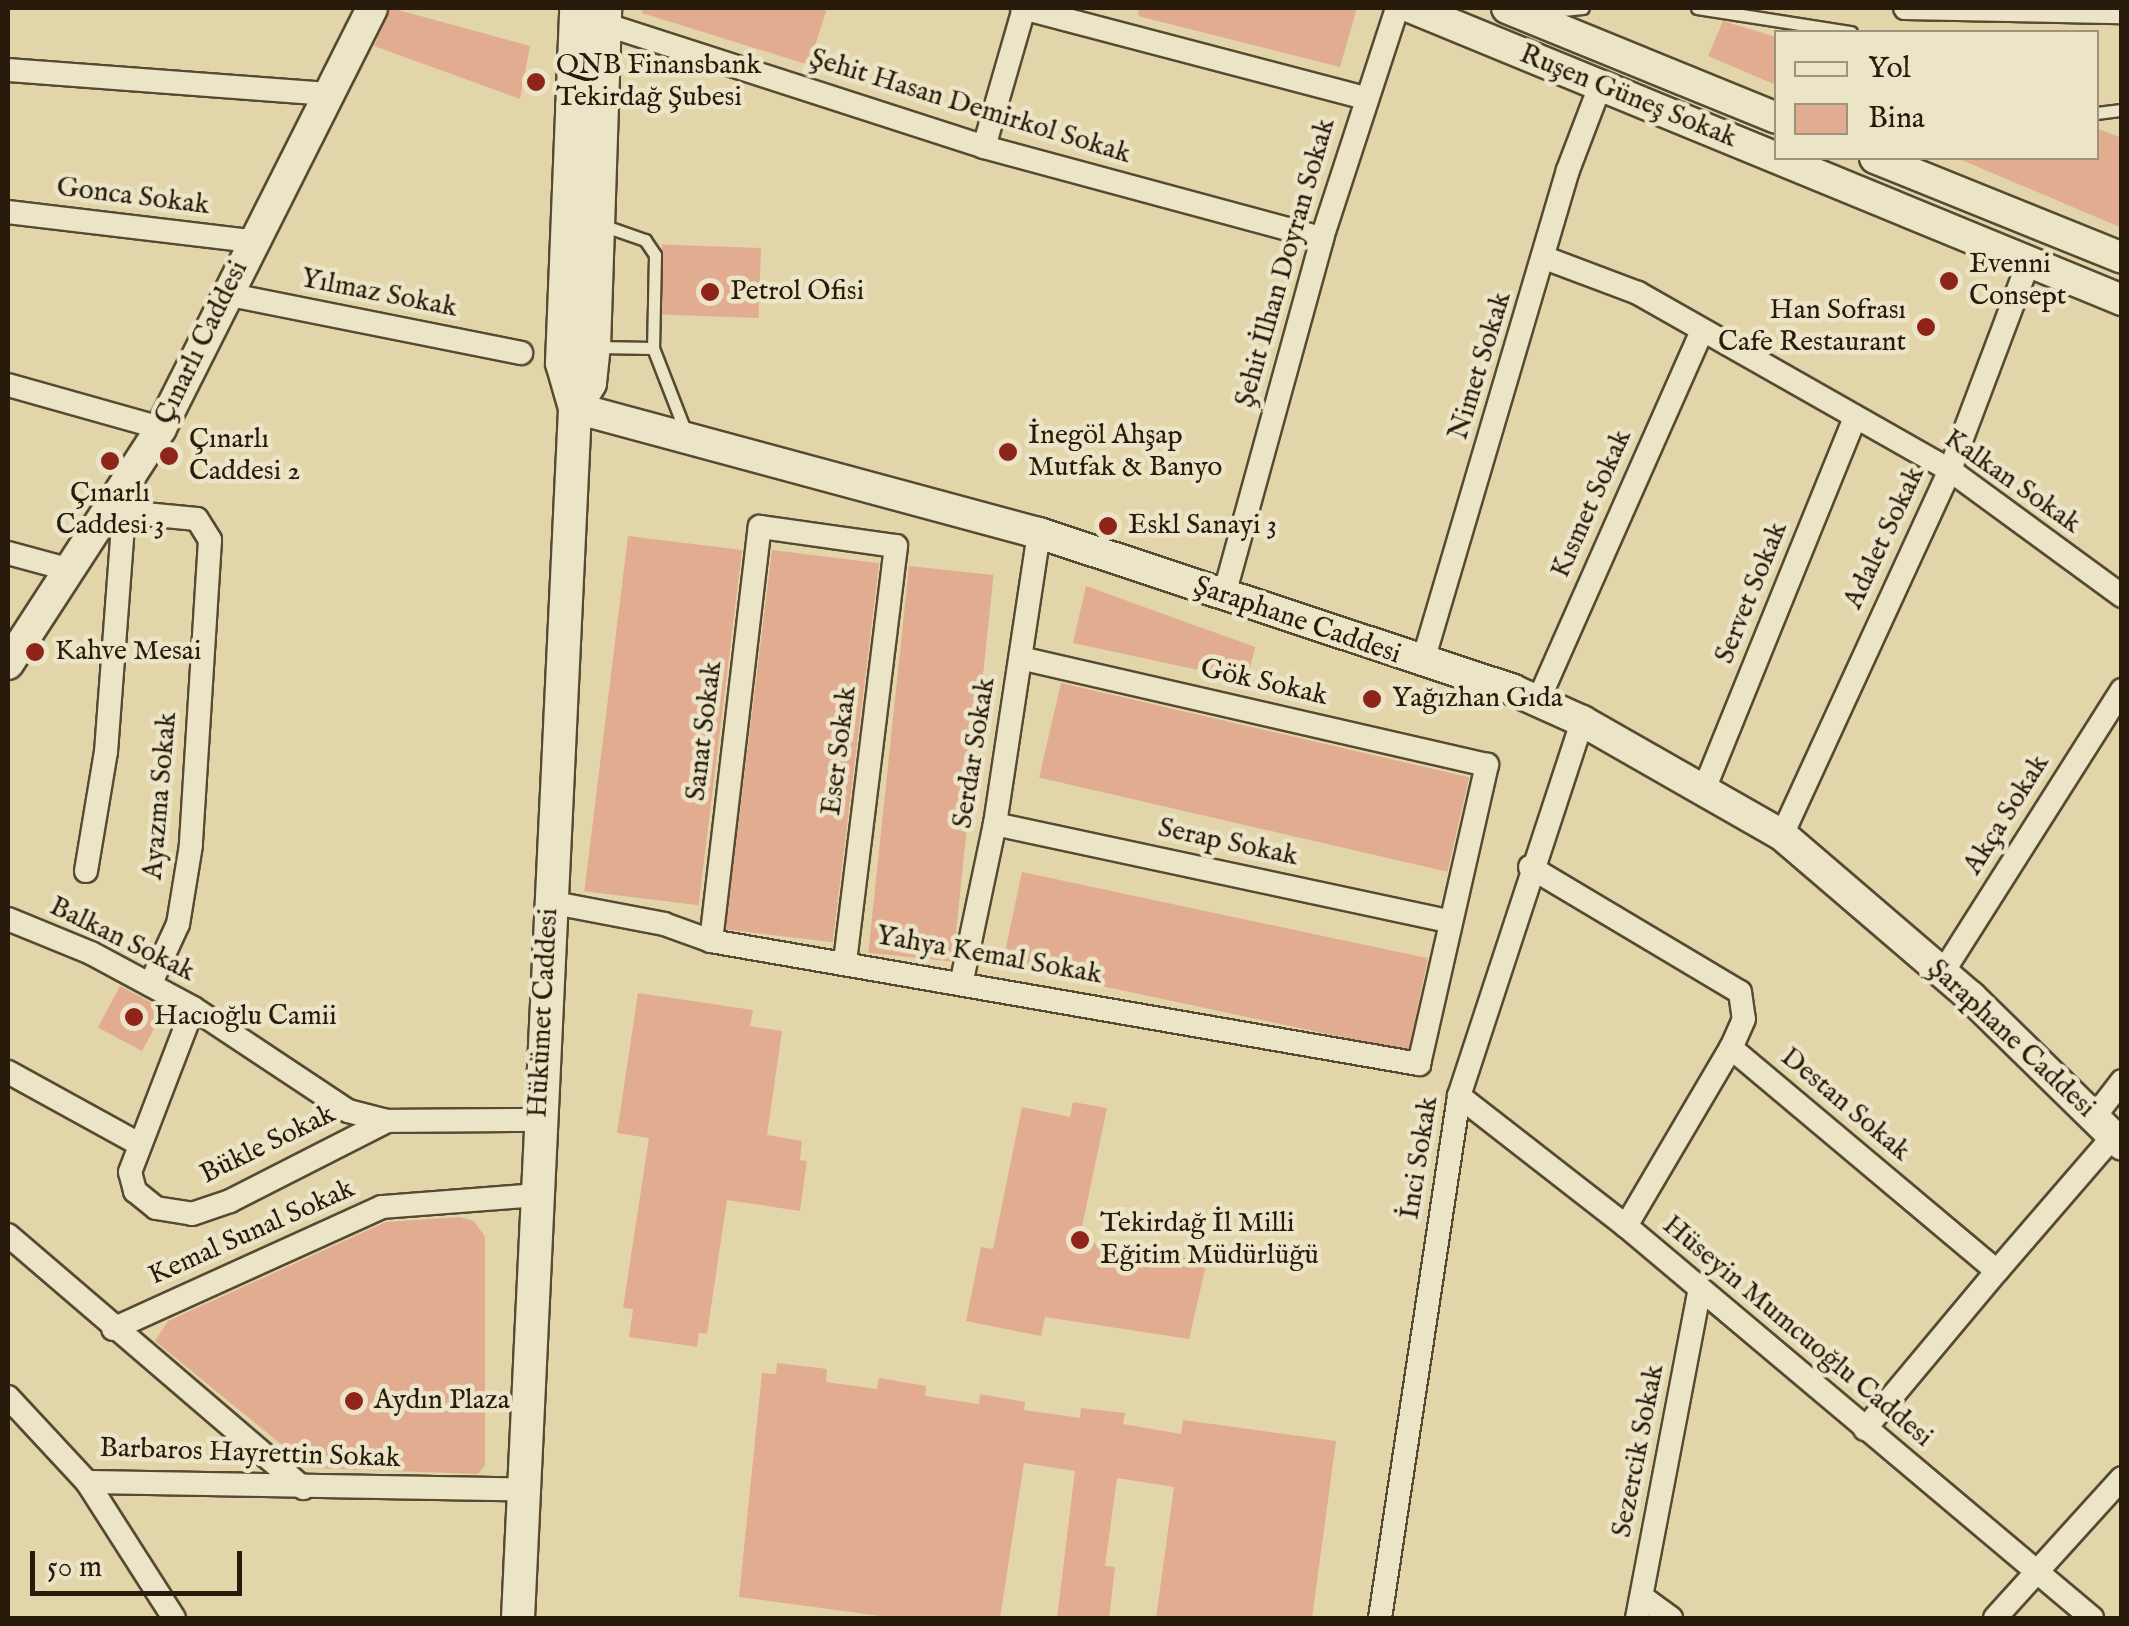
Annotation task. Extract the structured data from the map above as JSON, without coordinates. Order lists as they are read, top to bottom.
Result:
{
  "streets": {
    "main road": ["Hükümet Caddesi"],
    "street": [
      "Ruşen Güneş Sokak",
      "Şehit Hasan Demirkol Sokak",
      "Gonca Sokak",
      "Şehit İlhan Doyran Sokak",
      "Yılmaz Sokak",
      "Çınarlı Caddesi",
      "Nimet Sokak",
      "Kalkan Sokak",
      "Kısmet Sokak",
      "Adalet Sokak",
      "Servet Sokak",
      "Şaraphane Caddesi",
      "Gök Sokak",
      "Sanat Sokak",
      "Eser Sokak",
      "Serdar Sokak",
      "Ayazma Sokak",
      "Akça Sokak",
      "Serap Sokak",
      "Balkan Sokak",
      "Yahya Kemal Sokak",
      "Destan Sokak",
      "Bükle Sokak",
      "İnci Sokak",
      "Kemal Sunal Sokak",
      "Hüseyin Mumcuoğlu Caddesi",
      "Sezercik Sokak",
      "Barbaros Hayrettin Sokak"
    ]
  },
  "crossings": [
    ["Ruşen Güneş Sokak", "Nimet Sokak"],
    ["Ruşen Güneş Sokak", "Adalet Sokak"],
    ["Şehit Hasan Demirkol Sokak", "Şehit İlhan Doyran Sokak"],
    ["Şehit Hasan Demirkol Sokak", "Hükümet Caddesi"],
    ["Gonca Sokak", "Çınarlı Caddesi"],
    ["Şehit İlhan Doyran Sokak", "Şaraphane Caddesi"],
    ["Yılmaz Sokak", "Çınarlı Caddesi"],
    ["Çınarlı Caddesi", "Ayazma Sokak"],
    ["Nimet Sokak", "Kalkan Sokak"],
    ["Nimet Sokak", "Şaraphane Caddesi"],
    ["Kalkan Sokak", "Kısmet Sokak"],
    ["Kalkan Sokak", "Adalet Sokak"],
    ["Kalkan Sokak", "Servet Sokak"],
    ["Kısmet Sokak", "Şaraphane Caddesi"],
    ["Adalet Sokak", "Şaraphane Caddesi"],
    ["Servet Sokak", "Şaraphane Caddesi"],
    ["Şaraphane Caddesi", "Serdar Sokak"],
    ["Şaraphane Caddesi", "Akça Sokak"],
    ["Şaraphane Caddesi", "Hükümet Caddesi"],
    ["Şaraphane Caddesi", "İnci Sokak"],
    ["Gök Sokak", "Serdar Sokak"],
    ["Gök Sokak", "Serap Sokak"],
    ["Gök Sokak", "Yahya Kemal Sokak"],
    ["Sanat Sokak", "Eser Sokak"],
    ["Sanat Sokak", "Yahya Kemal Sokak"],
    ["Eser Sokak", "Yahya Kemal Sokak"],
    ["Serdar Sokak", "Serap Sokak"],
    ["Serdar Sokak", "Yahya Kemal Sokak"],
    ["Ayazma Sokak", "Balkan Sokak"],
    ["Balkan Sokak", "Hükümet Caddesi"],
    ["Balkan Sokak", "Bükle Sokak"],
    ["Yahya Kemal Sokak", "Hükümet Caddesi"],
    ["Hükümet Caddesi", "Kemal Sunal Sokak"],
    ["Hükümet Caddesi", "Barbaros Hayrettin Sokak"],
    ["İnci Sokak", "Hüseyin Mumcuoğlu Caddesi"],
    ["Hüseyin Mumcuoğlu Caddesi", "Sezercik Sokak"]
  ],
  "places": [
    "QNB Finansbank Tekirdağ Şubesi",
    "Evenni Consept",
    "Petrol Ofisi",
    "Han Sofrası Cafe Restaurant",
    "İnegöl Ahşap Mutfak & Banyo",
    "Çınarlı Caddesi 2",
    "Çınarlı Caddesi 3",
    "Eskl Sanayi 3",
    "Kahve Mesai",
    "Yağızhan Gıda",
    "Hacıoğlu Camii",
    "Tekirdağ İl Milli Eğitim Müdürlüğü",
    "Aydın Plaza"
  ],
  "legend": ["Yol", "Bina"],
  "scale_bar": "50 m"
}
